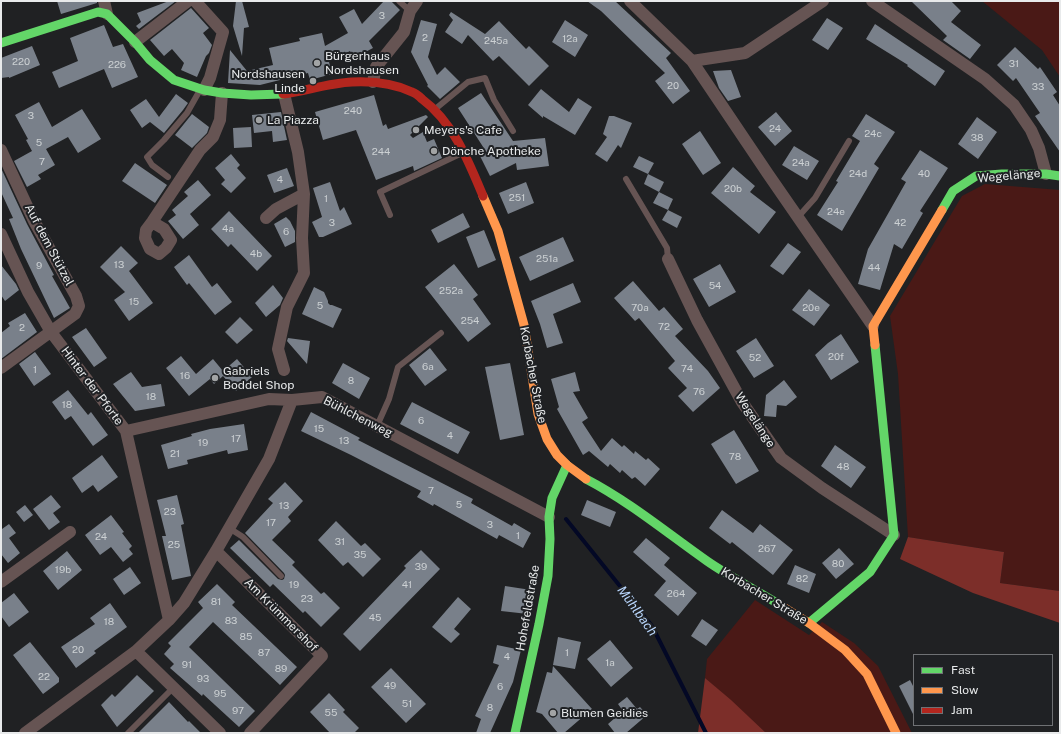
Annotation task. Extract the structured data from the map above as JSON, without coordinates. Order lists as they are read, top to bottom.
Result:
{
  "streets": {
    "street": [
      "Wegelänge",
      "Auf dem Stützel",
      "Korbacher Straße",
      "Hinter der Pforte",
      "Bühlchenweg",
      "Hohefeldstraße",
      "Am Krümmershof"
    ]
  },
  "crossings": [
    ["Auf dem Stützel", "Hinter der Pforte"],
    ["Korbacher Straße", "Hohefeldstraße"],
    ["Hinter der Pforte", "Bühlchenweg"],
    ["Bühlchenweg", "Hohefeldstraße"]
  ],
  "water": ["Mühlbach"],
  "places": [
    "Bürgerhaus Nordshausen",
    "Nordshausen Linde",
    "La Piazza",
    "Meyers's Cafe",
    "Dönche Apotheke",
    "Gabriels Boddel Shop",
    "Blumen Geidies"
  ],
  "house_numbers": [
    "3",
    "2",
    "12a",
    "245a",
    "220",
    "31",
    "226",
    "20",
    "33",
    "240",
    "3",
    "24",
    "24c",
    "38",
    "5",
    "244",
    "7",
    "24a",
    "24d",
    "40",
    "4",
    "20b",
    "251",
    "1",
    "24e",
    "3",
    "42",
    "4a",
    "6",
    "4b",
    "251a",
    "13",
    "9",
    "44",
    "54",
    "252a",
    "15",
    "5",
    "70a",
    "20e",
    "254",
    "72",
    "2",
    "20f",
    "52",
    "6a",
    "74",
    "1",
    "16",
    "8",
    "76",
    "18",
    "18",
    "6",
    "15",
    "4",
    "17",
    "13",
    "19",
    "21",
    "78",
    "48",
    "7",
    "5",
    "13",
    "23",
    "17",
    "3",
    "1",
    "24",
    "31",
    "25",
    "267",
    "35",
    "80",
    "39",
    "19b",
    "82",
    "19",
    "41",
    "264",
    "23",
    "81",
    "45",
    "83",
    "18",
    "85",
    "20",
    "87",
    "1",
    "4",
    "1a",
    "91",
    "89",
    "22",
    "93",
    "49",
    "6",
    "95",
    "51",
    "8",
    "97",
    "55"
  ],
  "legend": ["Fast", "Slow", "Jam"]
}
